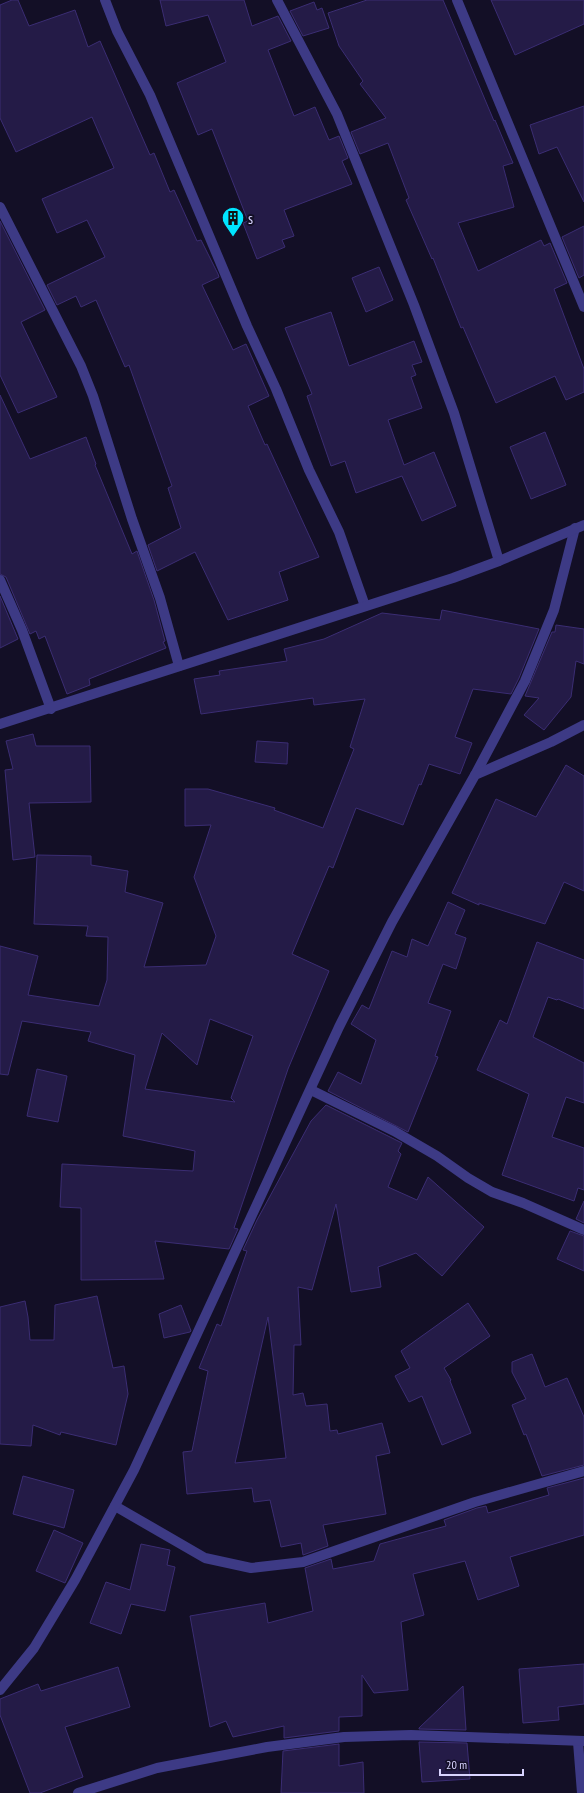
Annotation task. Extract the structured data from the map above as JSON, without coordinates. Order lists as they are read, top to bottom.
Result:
{
  "places": {
    "building": ["s"]
  },
  "scale_bar": "20 m"
}
